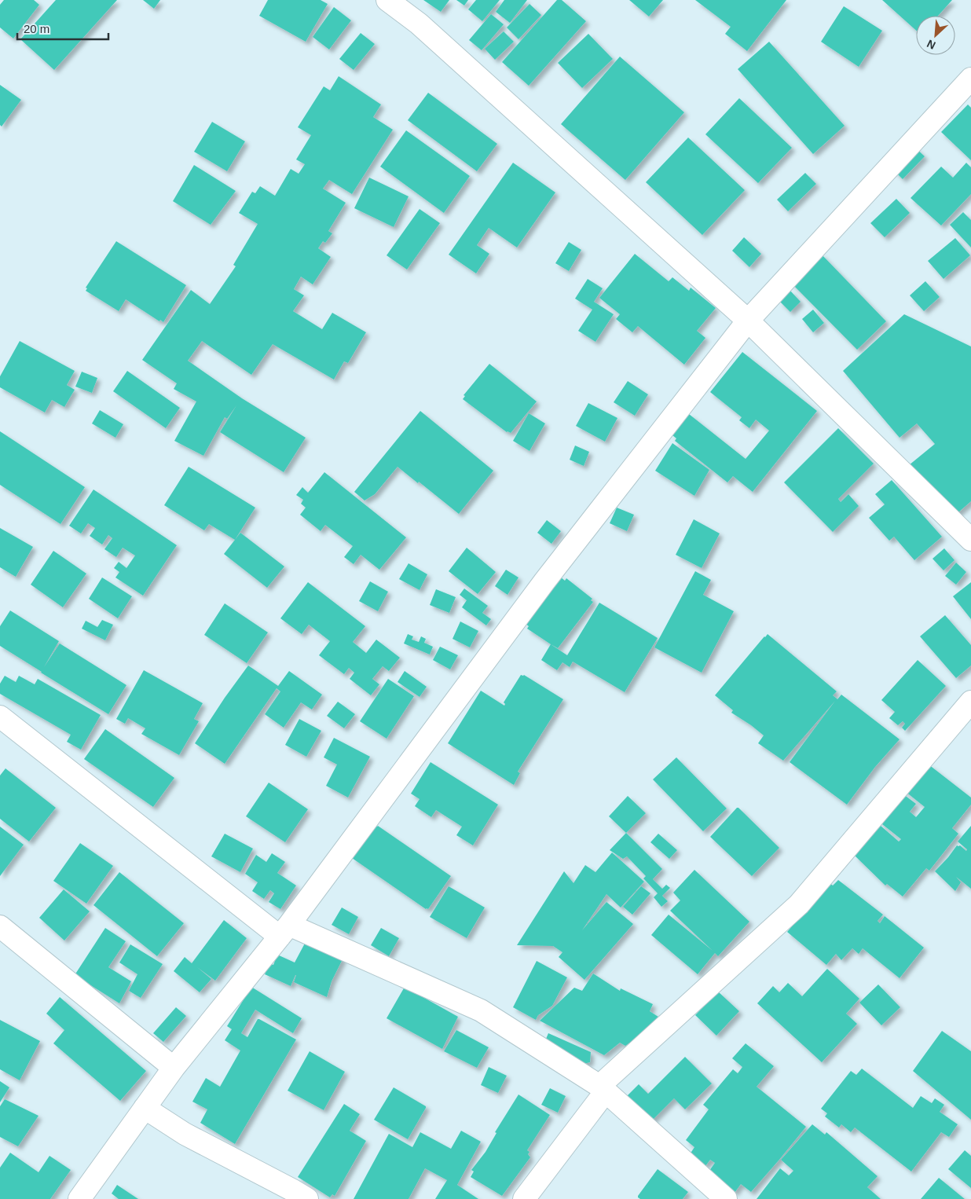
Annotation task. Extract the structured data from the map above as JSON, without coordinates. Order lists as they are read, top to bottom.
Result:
{
  "scale_bar": "20 m",
  "north": "bottom left"
}
